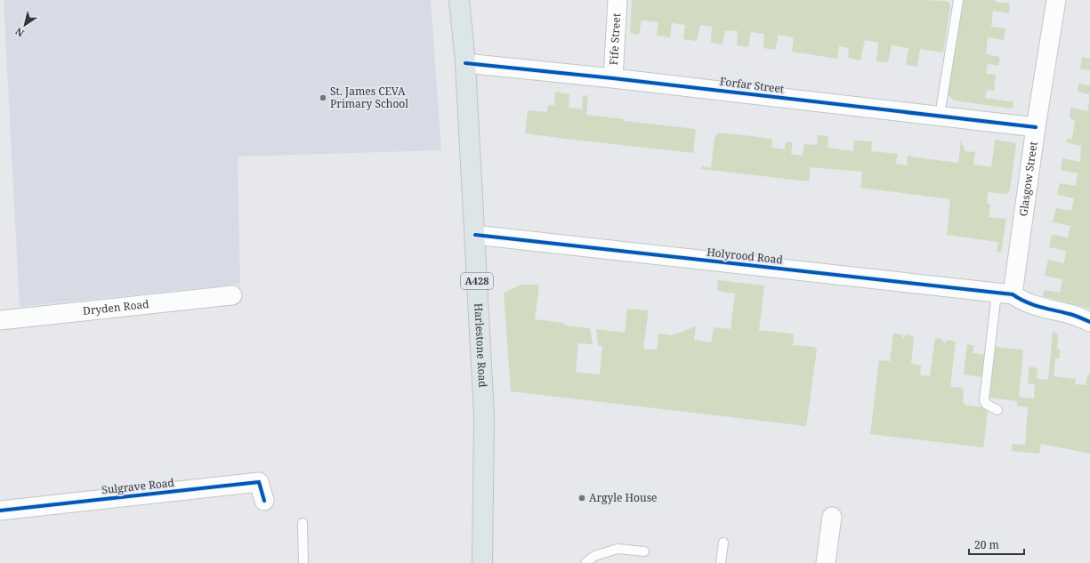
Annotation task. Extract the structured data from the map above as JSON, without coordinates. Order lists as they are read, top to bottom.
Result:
{
  "streets": {
    "main road": ["A428", "Harlestone Road"],
    "street": [
      "Fife Street",
      "Forfar Street",
      "Glasgow Street",
      "Holyrood Road",
      "Dryden Road",
      "Sulgrave Road"
    ]
  },
  "crossings": [
    ["Fife Street", "Forfar Street"],
    ["Forfar Street", "Glasgow Street"],
    ["Forfar Street", "Harlestone Road"],
    ["Glasgow Street", "Holyrood Road"],
    ["Holyrood Road", "Harlestone Road"]
  ],
  "places": ["St. James CEVA Primary School", "Argyle House"],
  "scale_bar": "20 m",
  "north": "bottom left"
}
